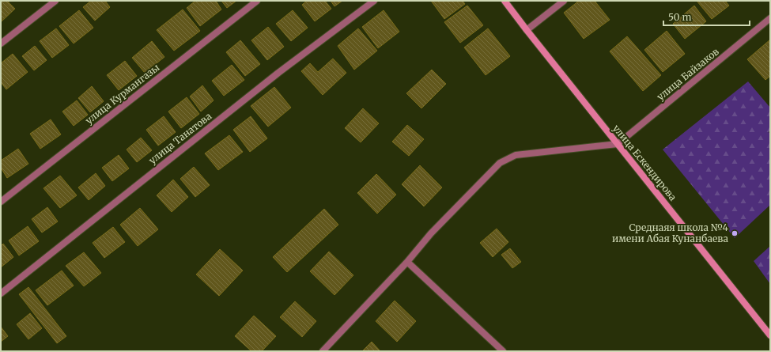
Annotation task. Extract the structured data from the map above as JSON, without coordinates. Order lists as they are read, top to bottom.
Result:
{
  "streets": {
    "street": [
      "улица Байзаков",
      "улица Курмангазы",
      "улица Танатова",
      "улица Ескендирова"
    ]
  },
  "crossings": [
    ["улица Байзаков", "улица Ескендирова"]
  ],
  "places": ["Среднаяя школа №4 имени Абая Кунанбаева"],
  "scale_bar": "50 m"
}
